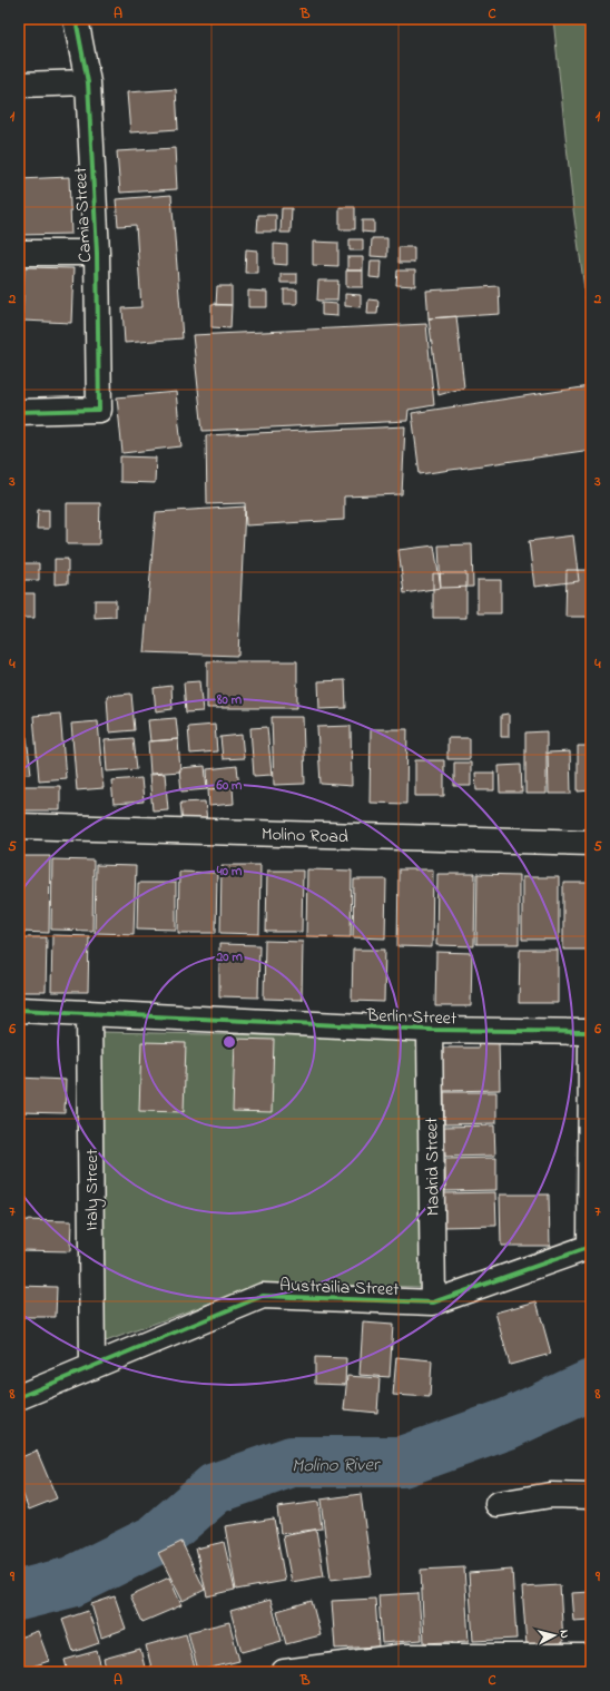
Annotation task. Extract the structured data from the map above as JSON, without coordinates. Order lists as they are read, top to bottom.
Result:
{
  "streets": {
    "street": [
      "Camia Street",
      "Molino Road",
      "Berlin Street",
      "Madrid Street",
      "Italy Street",
      "Austrailia Street"
    ]
  },
  "crossings": [
    ["Berlin Street", "Madrid Street"],
    ["Berlin Street", "Italy Street"],
    ["Berlin Street", "Austrailia Street"],
    ["Madrid Street", "Austrailia Street"],
    ["Italy Street", "Austrailia Street"]
  ],
  "water": ["Molino River"],
  "north": "right",
  "grid": {
    "columns": ["A", "B", "C"],
    "rows": [
      "1",
      "2",
      "3",
      "4",
      "5",
      "6",
      "7",
      "8",
      "9"
    ]
  },
  "rings": [
    "80 m",
    "60 m",
    "40 m",
    "20 m"
  ]
}
